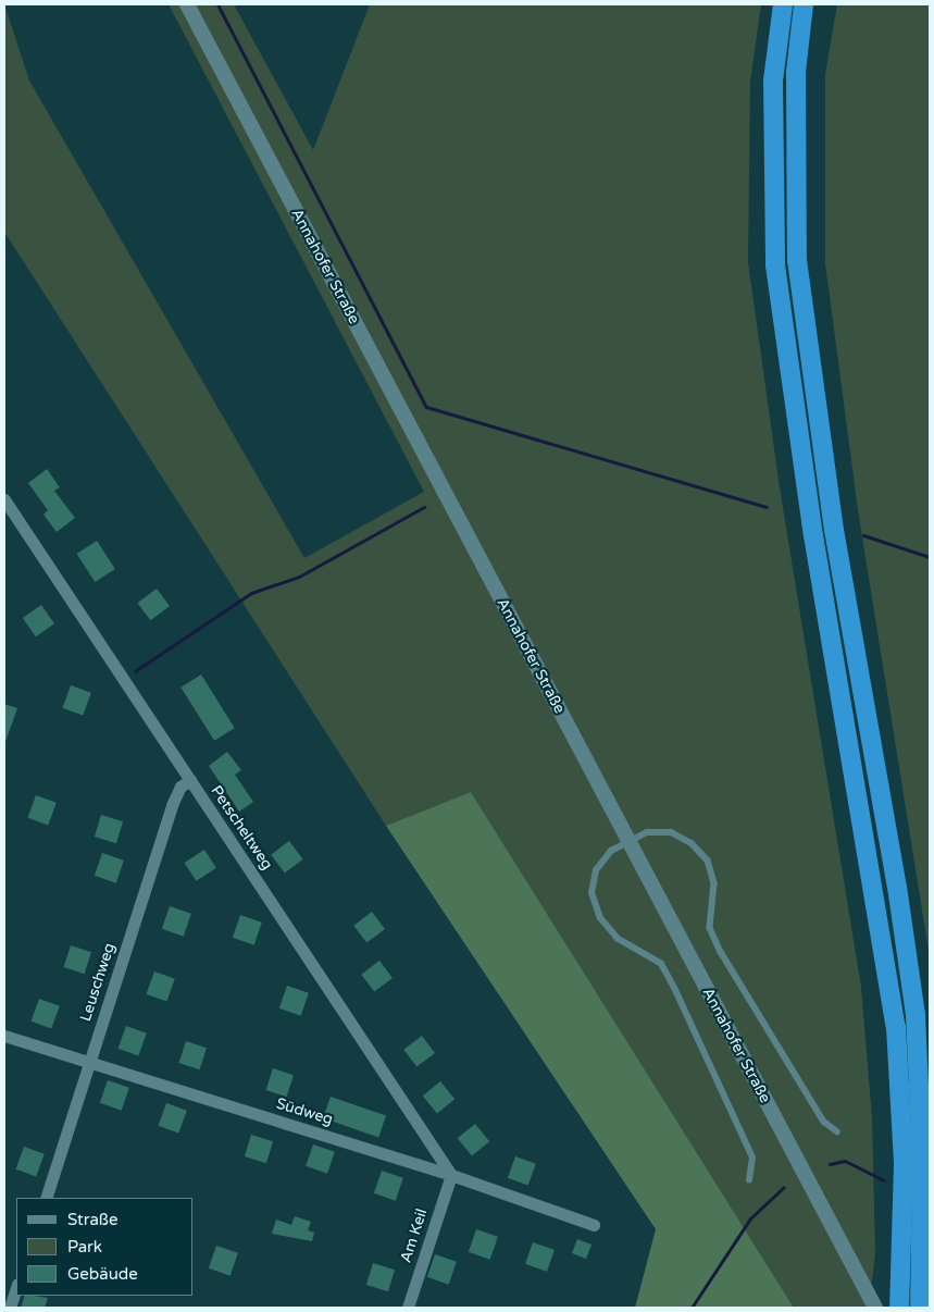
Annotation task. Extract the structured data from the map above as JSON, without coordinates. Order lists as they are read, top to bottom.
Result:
{
  "streets": {
    "street": [
      "Annahofer Straße",
      "Petscheltweg",
      "Leuschweg",
      "Südweg",
      "Am Keil"
    ]
  },
  "crossings": [
    ["Petscheltweg", "Leuschweg"],
    ["Petscheltweg", "Südweg"],
    ["Petscheltweg", "Am Keil"],
    ["Leuschweg", "Südweg"],
    ["Südweg", "Am Keil"]
  ],
  "legend": ["Straße", "Park", "Gebäude"]
}
